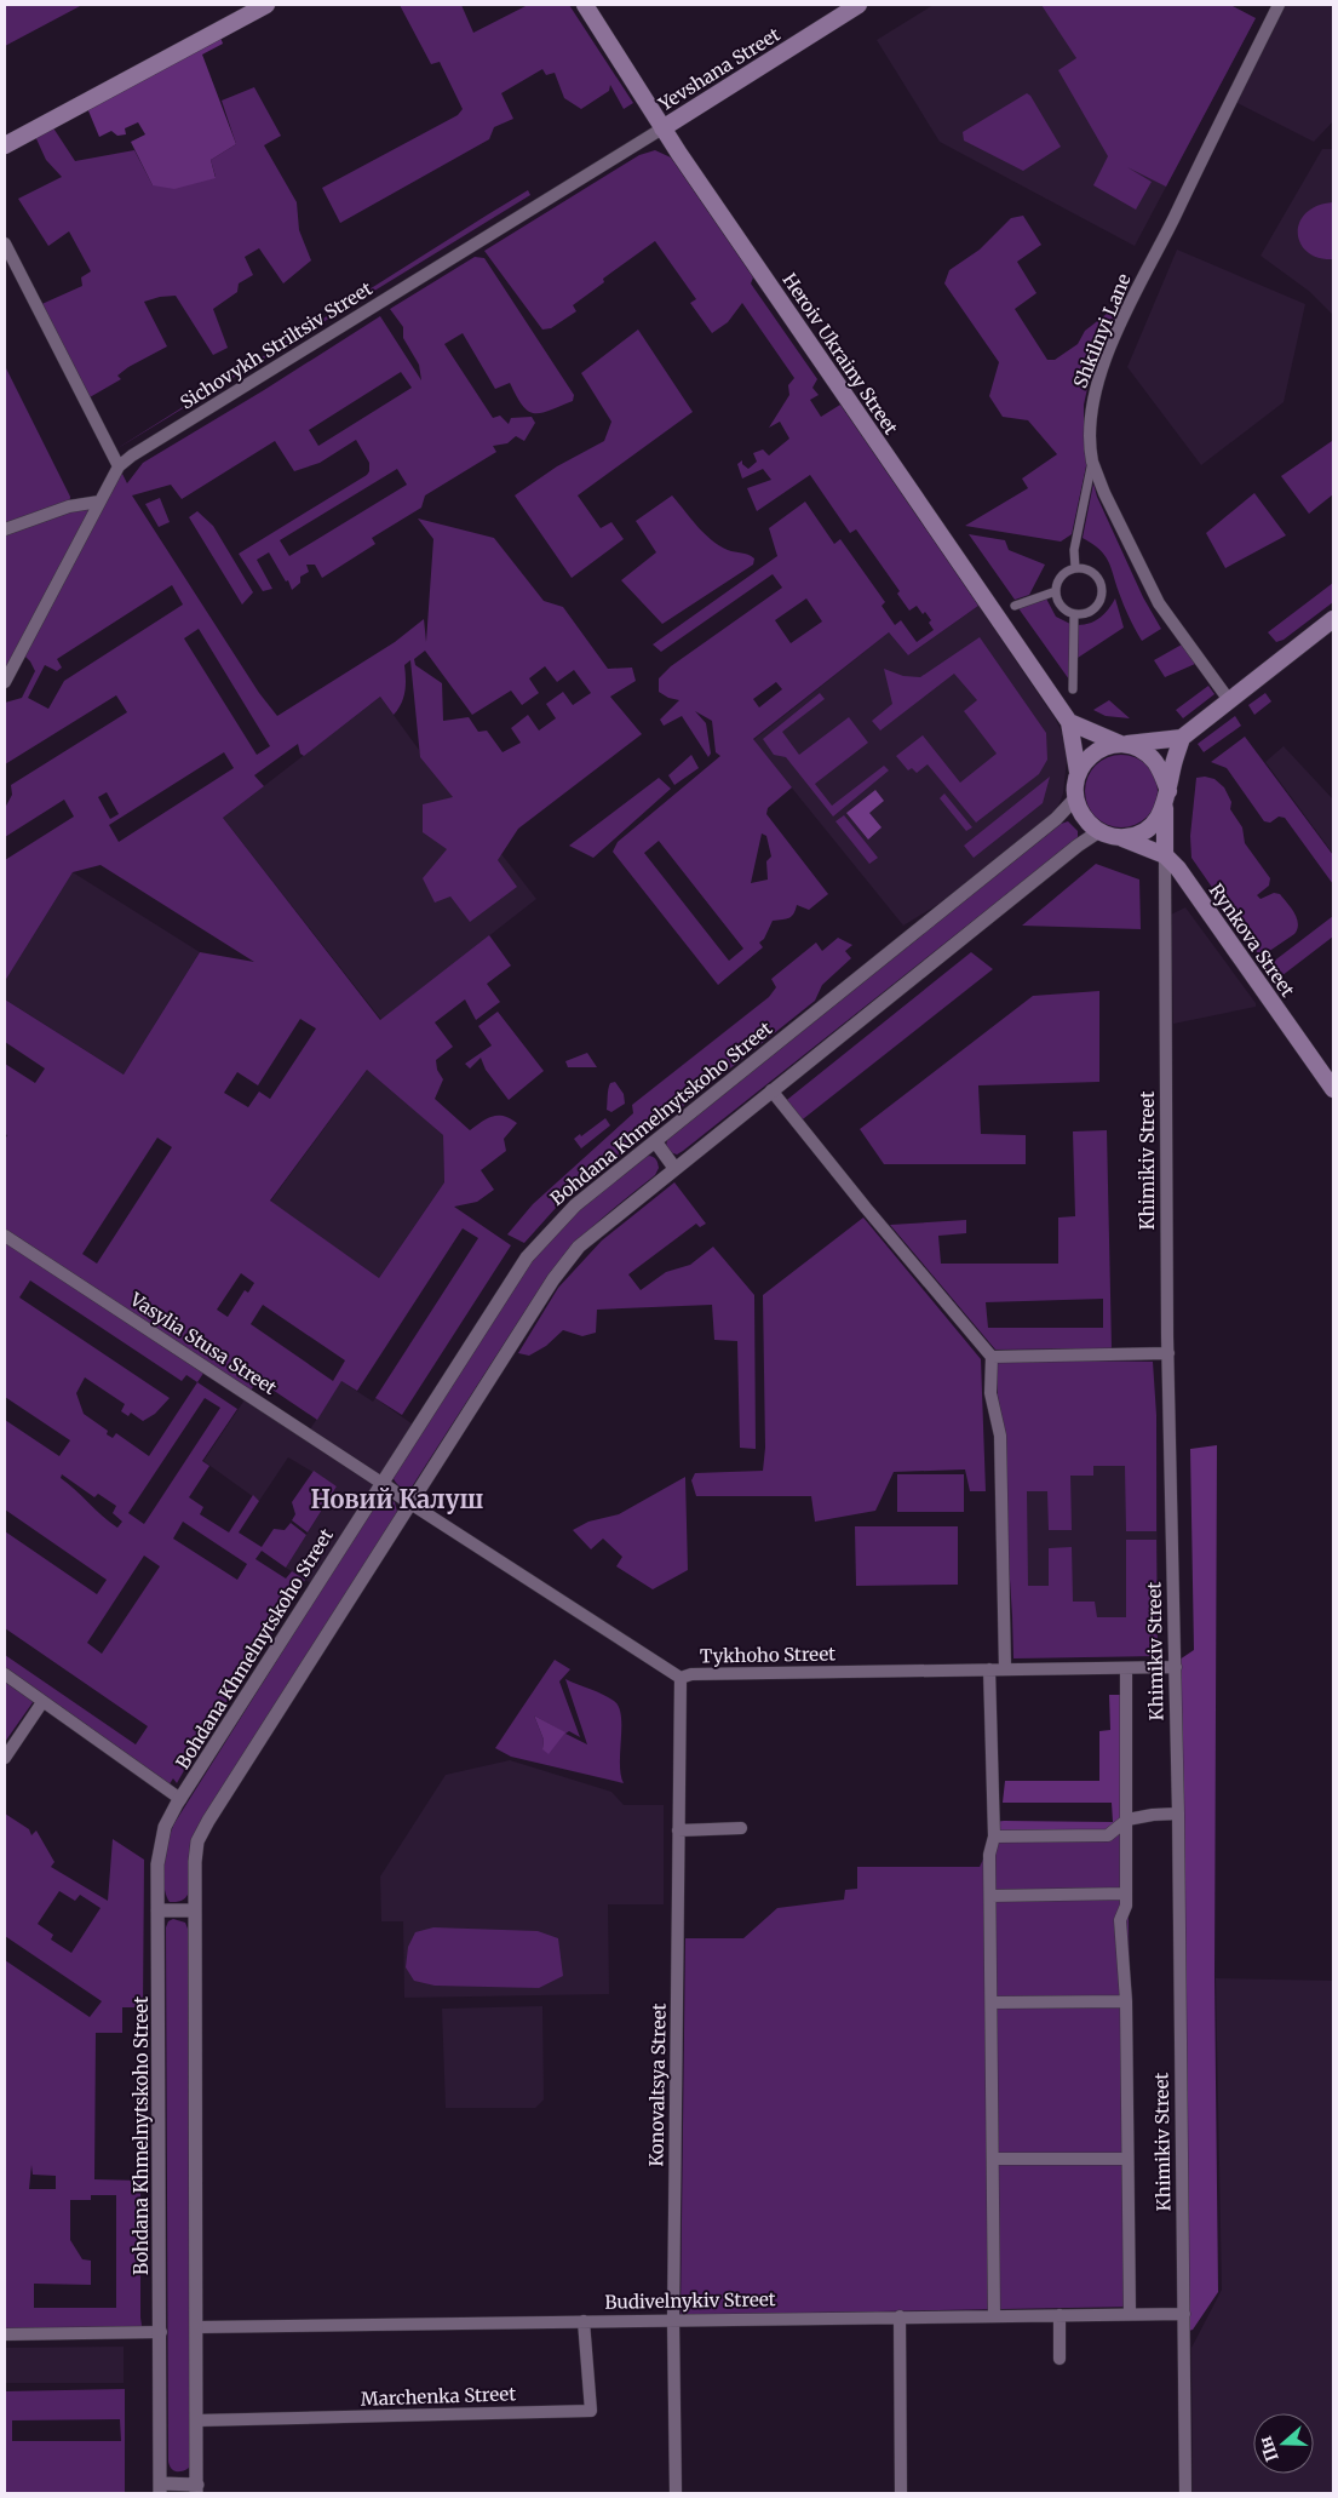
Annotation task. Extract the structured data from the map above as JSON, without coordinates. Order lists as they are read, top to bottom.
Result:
{
  "streets": {
    "main road": ["Yevshana Street", "Heroiv Ukrainy Street", "Rynkova Street"],
    "street": [
      "Shkilnyi Lane",
      "Sichovykh Striltsiv Street",
      "Bohdana Khmelnytskoho Street",
      "Khimikiv Street",
      "Vasylia Stusa Street",
      "Tykhoho Street",
      "Konovaltsya Street",
      "Budivelnykiv Street",
      "Marchenka Street"
    ]
  },
  "crossings": [
    ["Yevshana Street", "Sichovykh Striltsiv Street"],
    ["Yevshana Street", "Heroiv Ukrainy Street"],
    ["Sichovykh Striltsiv Street", "Heroiv Ukrainy Street"],
    ["Heroiv Ukrainy Street", "Bohdana Khmelnytskoho Street"],
    ["Rynkova Street", "Khimikiv Street"],
    ["Bohdana Khmelnytskoho Street", "Vasylia Stusa Street"],
    ["Khimikiv Street", "Tykhoho Street"],
    ["Khimikiv Street", "Budivelnykiv Street"],
    ["Tykhoho Street", "Konovaltsya Street"],
    ["Konovaltsya Street", "Budivelnykiv Street"],
    ["Budivelnykiv Street", "Marchenka Street"]
  ],
  "districts": ["Новий Калуш"],
  "north": "left"
}
